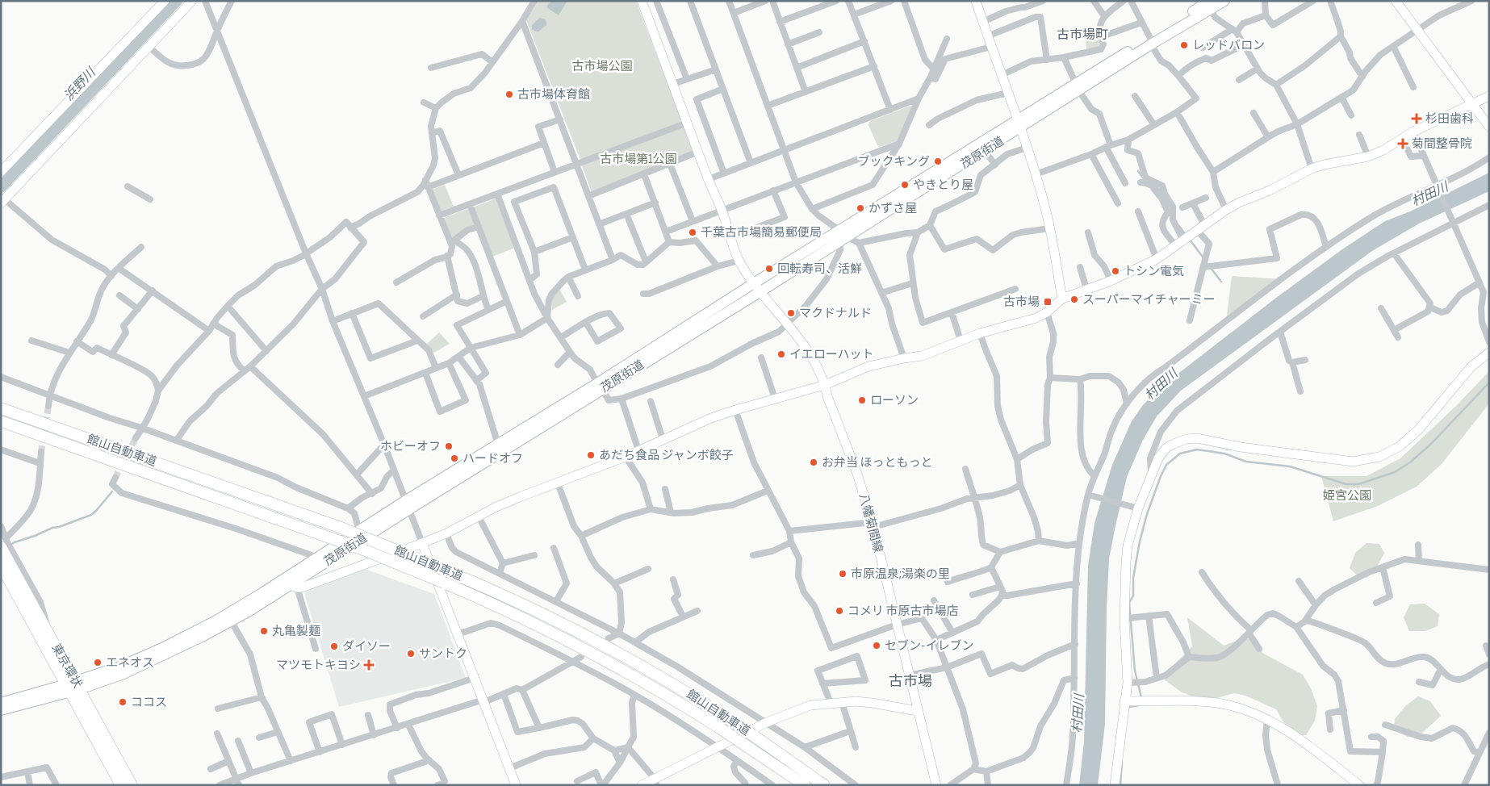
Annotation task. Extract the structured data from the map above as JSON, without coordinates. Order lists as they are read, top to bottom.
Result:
{
  "streets": {
    "highway": ["館山自動車道", "東京環状"],
    "main road": ["茂原街道"],
    "street": ["八幡菊間線"]
  },
  "crossings": [
    ["茂原街道", "八幡菊間線"],
    ["茂原街道", "東京環状"]
  ],
  "districts": ["古市場町", "古市場"],
  "water": ["浜野川", "村田川"],
  "parks": ["古市場公園", "古市場第1公園", "姫宮公園"],
  "places": {
    "other": [
      "レッドバロン",
      "古市場体育館",
      "ブックキング",
      "やきとり屋",
      "かずさ屋",
      "千葉古市場簡易郵便局",
      "回転寿司、活鮮",
      "トシン電気",
      "スーパーマイチャーミー",
      "マクドナルド",
      "イエローハット",
      "ローソン",
      "ホビーオフ",
      "あだち食品 ジャンボ餃子",
      "ハードオフ",
      "お弁当 ほっともっと",
      "市原温泉;湯楽の里",
      "コメリ 市原古市場店",
      "丸亀製麺",
      "セブン-イレブン",
      "ダイソー",
      "サントク",
      "エネオス",
      "ココス"
    ],
    "health": ["杉田歯科", "菊間整骨院", "マツモトキヨシ"],
    "transit": ["古市場"]
  }
}
